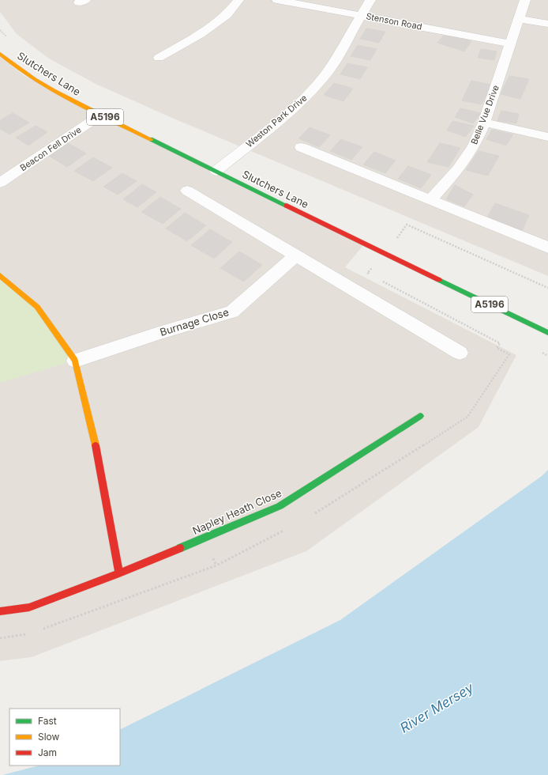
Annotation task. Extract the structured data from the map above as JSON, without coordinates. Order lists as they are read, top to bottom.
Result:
{
  "streets": {
    "main road": ["Slutchers Lane", "A5196", "Napley Heath Close"],
    "street": [
      "Stenson Road",
      "Belle Vue Drive",
      "Weston Park Drive",
      "Beacon Fell Drive",
      "Burnage Close"
    ]
  },
  "crossings": [
    ["Stenson Road", "Belle Vue Drive"],
    ["Stenson Road", "Weston Park Drive"],
    ["Slutchers Lane", "Weston Park Drive"],
    ["Slutchers Lane", "Beacon Fell Drive"]
  ],
  "water": ["River Mersey"],
  "legend": ["Fast", "Slow", "Jam"]
}
